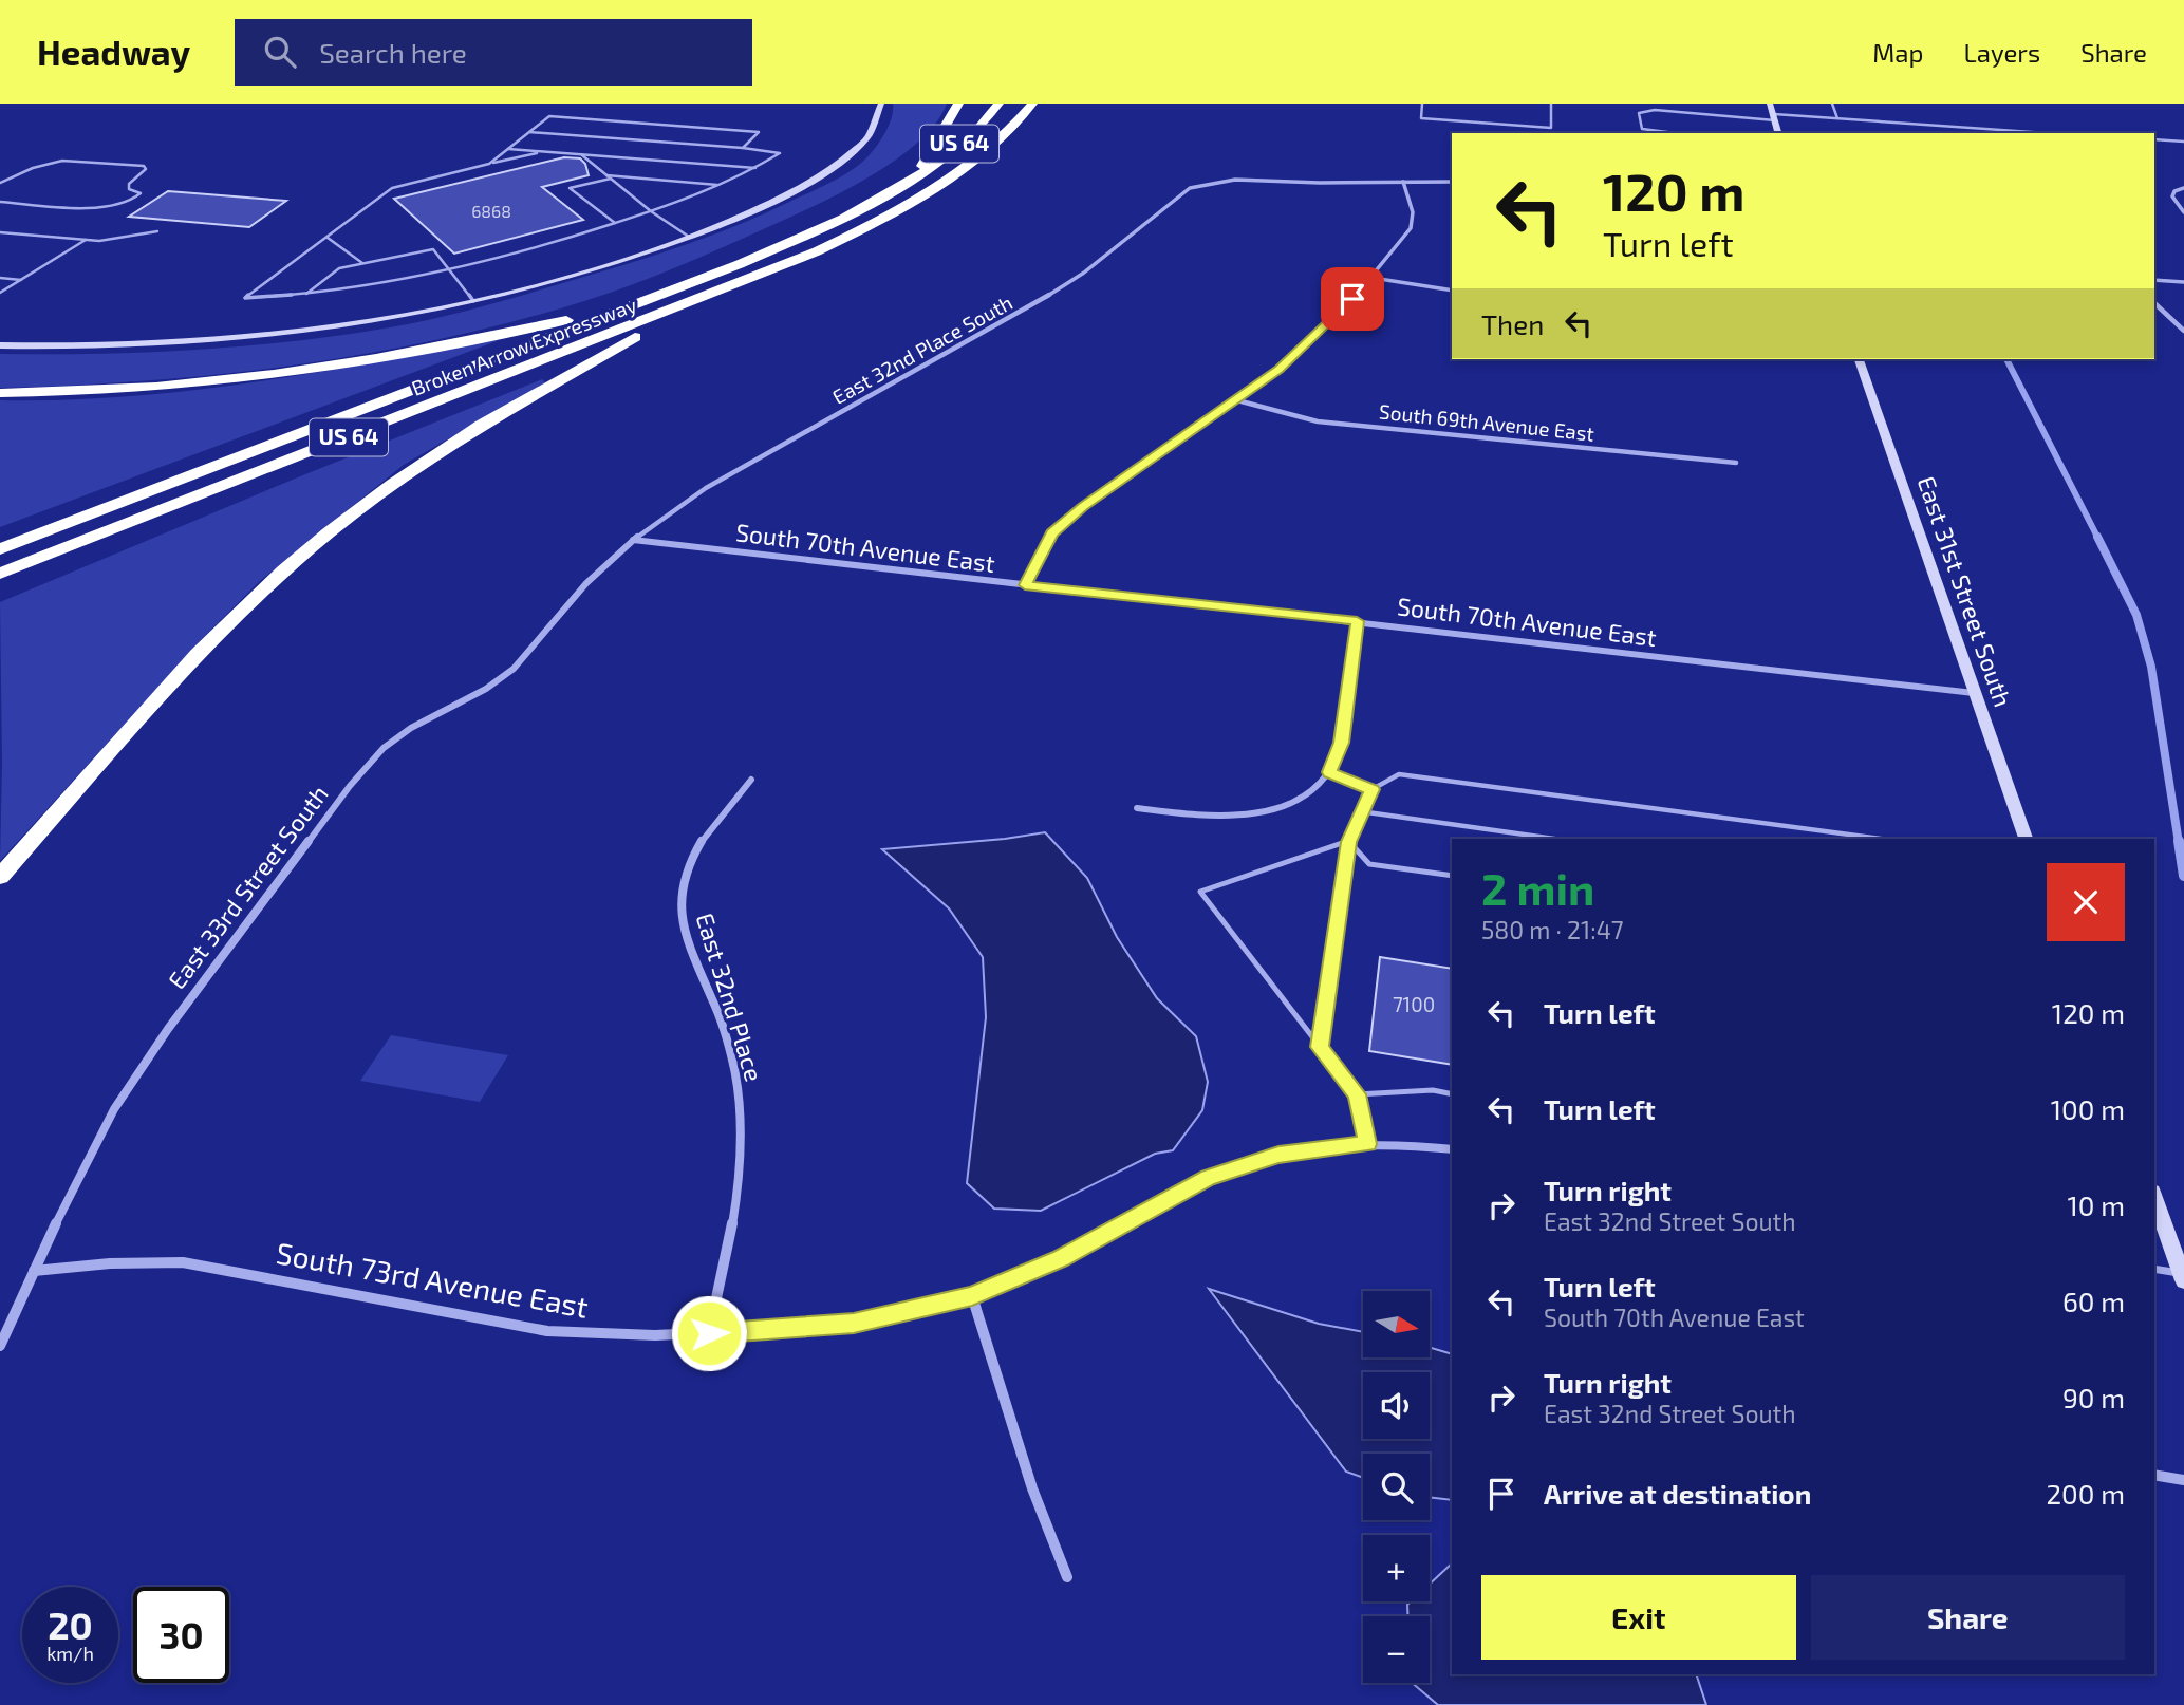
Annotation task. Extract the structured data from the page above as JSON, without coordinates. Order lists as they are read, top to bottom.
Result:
{
  "streets": {
    "highway": ["US 64", "Broken Arrow Expressway"],
    "street": [
      "East 32nd Place South",
      "South 69th Avenue East",
      "South 70th Avenue East",
      "East 31st Street South",
      "East 33rd Street South",
      "East 32nd Place",
      "South 73rd Avenue East"
    ]
  },
  "crossings": [
    ["East 32nd Place South", "South 70th Avenue East"],
    ["East 32nd Place South", "East 33rd Street South"],
    ["South 70th Avenue East", "East 31st Street South"],
    ["South 70th Avenue East", "East 33rd Street South"],
    ["East 33rd Street South", "South 73rd Avenue East"],
    ["East 32nd Place", "South 73rd Avenue East"]
  ],
  "house_numbers": ["6868", "7100"],
  "north": "right",
  "page": {
    "header": "Headway",
    "search": "Search here",
    "nav": ["Map", "Layers", "Share"],
    "turn": ["120 m", "Turn left"],
    "then": "Then",
    "heading": ["2 min", "580 m · 21:47"],
    "list": [
      {
        "name": "Turn left",
        "value": "120 m"
      },
      {
        "name": "Turn left",
        "value": "100 m"
      },
      {
        "name": "Turn right",
        "note": "East 32nd Street South",
        "value": "10 m"
      },
      {
        "name": "Turn left",
        "note": "South 70th Avenue East",
        "value": "60 m"
      },
      {
        "name": "Turn right",
        "note": "East 32nd Street South",
        "value": "90 m"
      },
      {
        "name": "Arrive at destination",
        "value": "200 m"
      }
    ],
    "map_buttons": ["+", "−"],
    "buttons": ["Exit", "Share"],
    "speed": "20 km/h",
    "limit": "30"
  }
}
